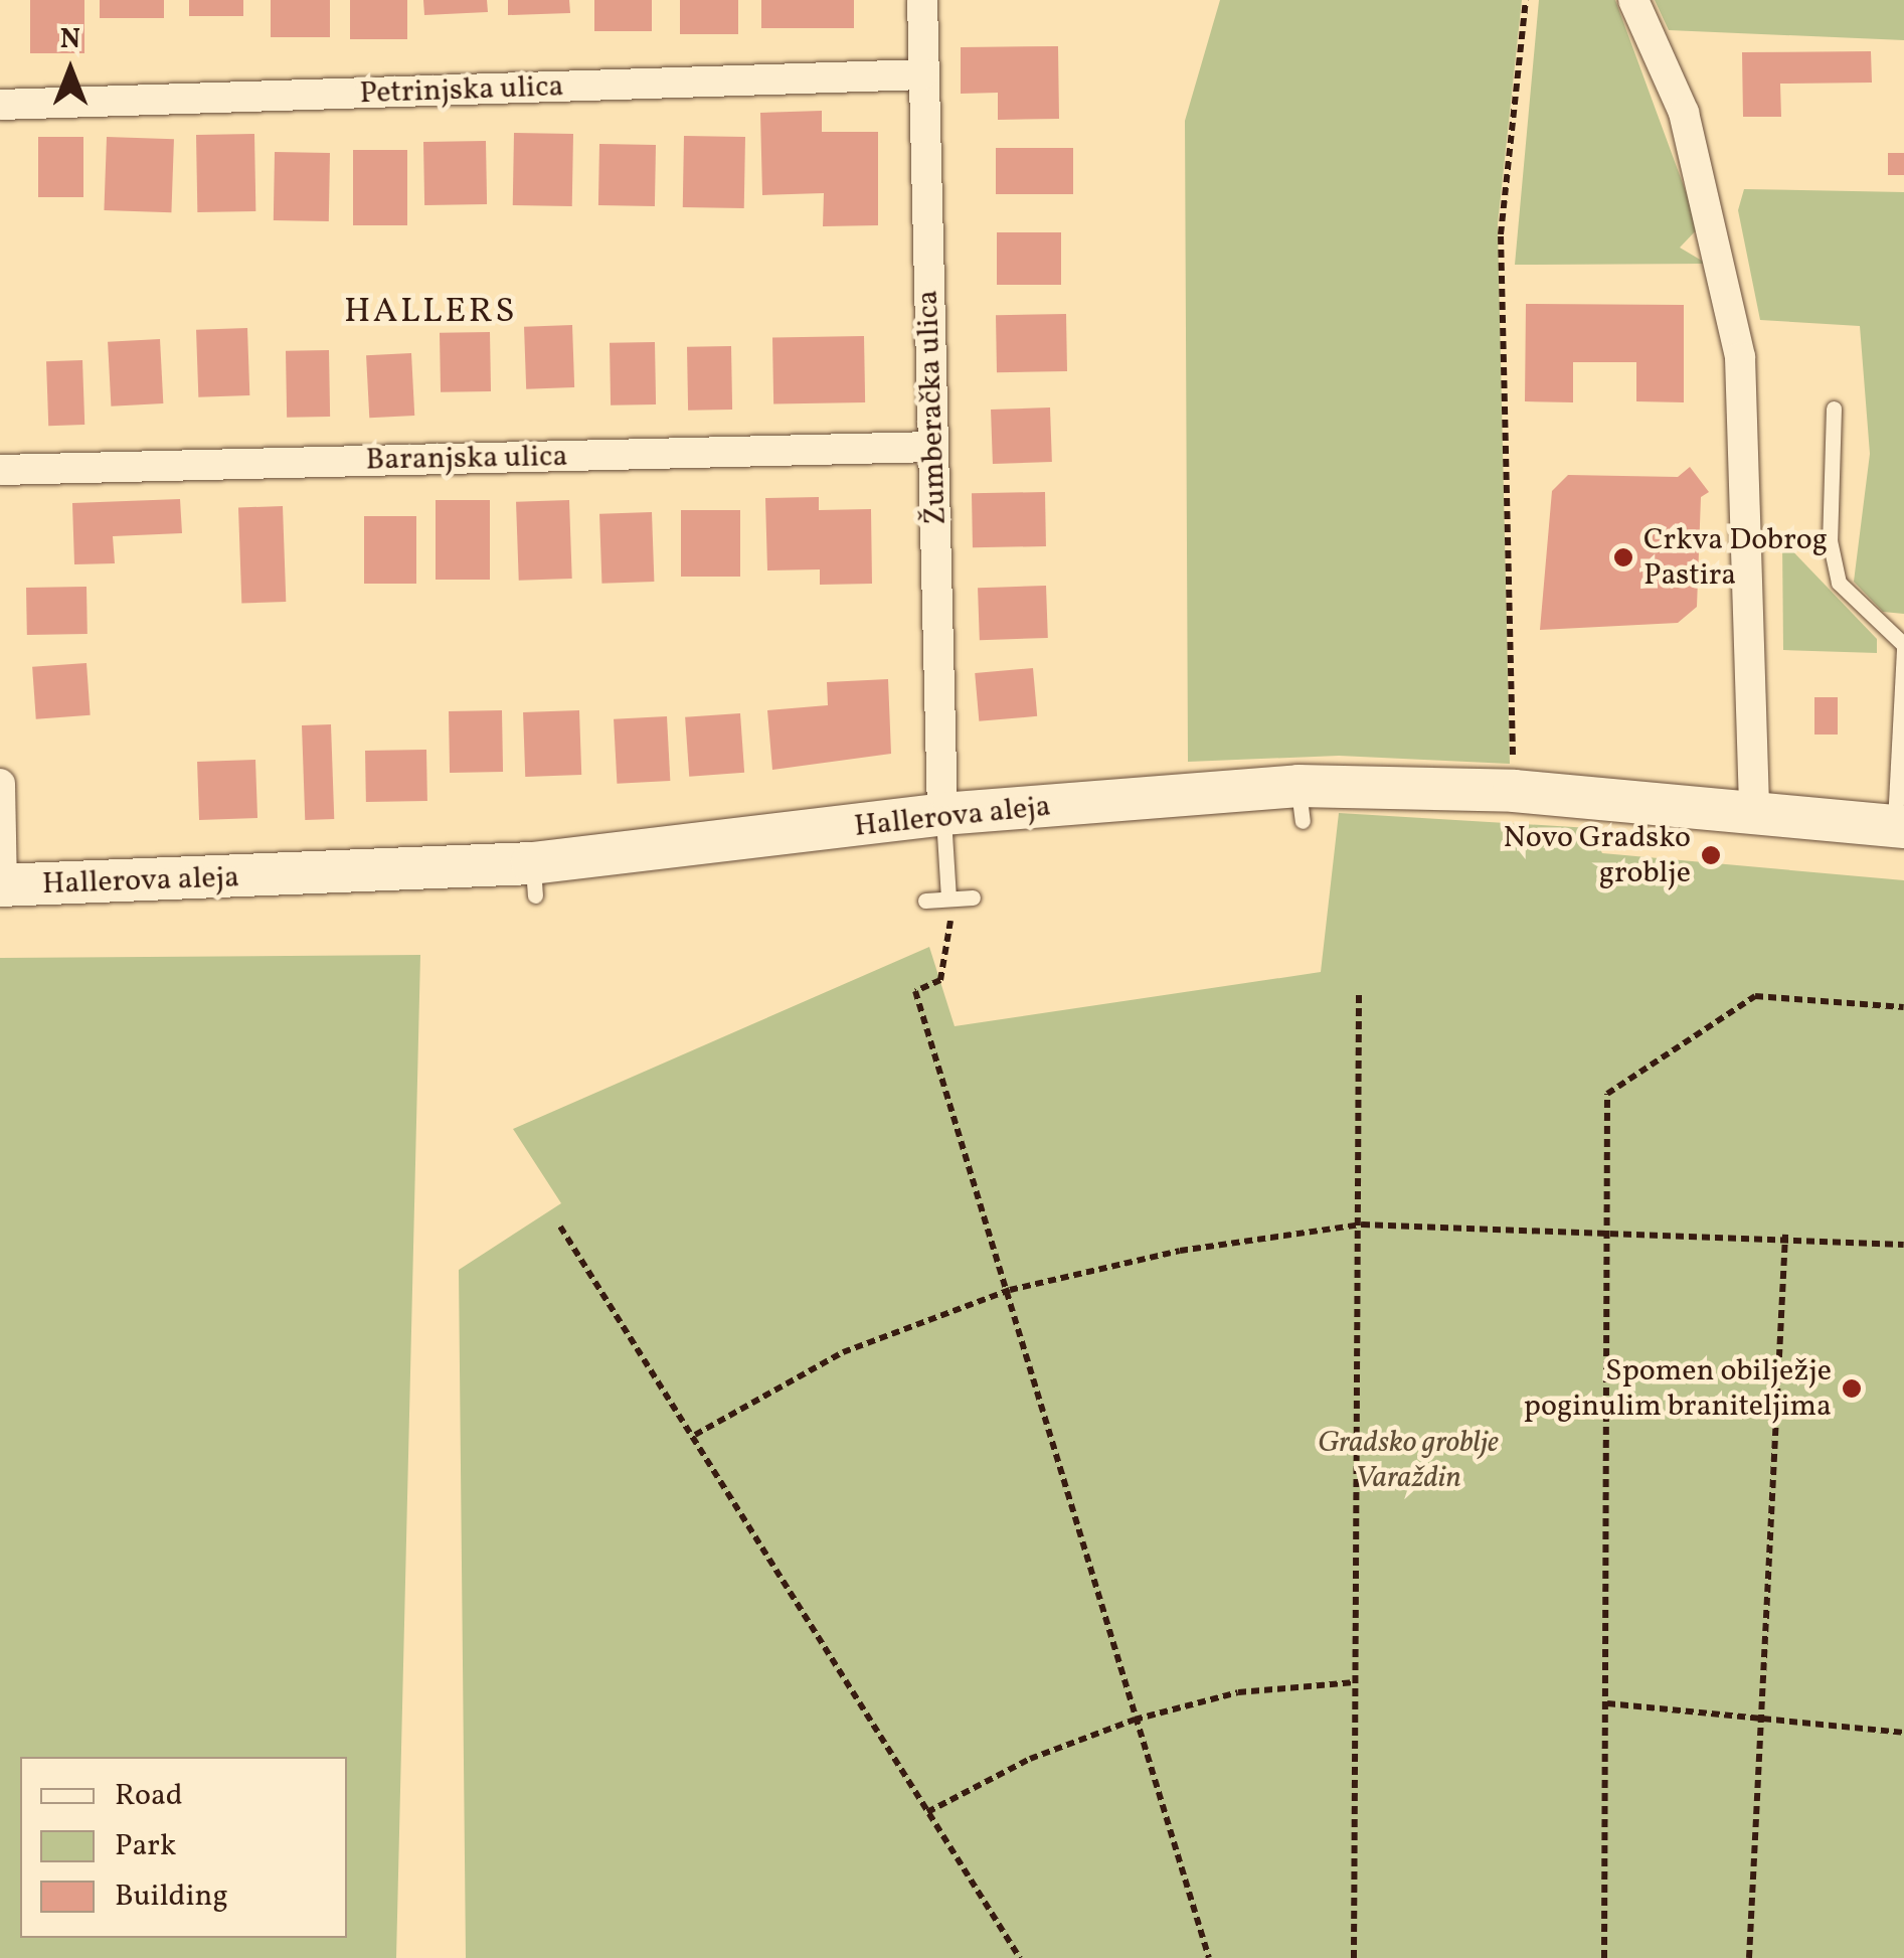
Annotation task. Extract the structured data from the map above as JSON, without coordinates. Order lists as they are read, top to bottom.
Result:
{
  "streets": {
    "main road": ["Hallerova aleja"],
    "street": ["Petrinjska ulica", "Žumberačka ulica", "Baranjska ulica"]
  },
  "crossings": [
    ["Petrinjska ulica", "Žumberačka ulica"],
    ["Žumberačka ulica", "Baranjska ulica"],
    ["Žumberačka ulica", "Hallerova aleja"]
  ],
  "districts": ["HALLERS"],
  "parks": ["Gradsko groblje Varaždin"],
  "places": ["Crkva Dobrog Pastira", "Novo Gradsko groblje", "Spomen obilježje poginulim braniteljima"],
  "legend": ["Road", "Park", "Building"],
  "north": "top"
}
